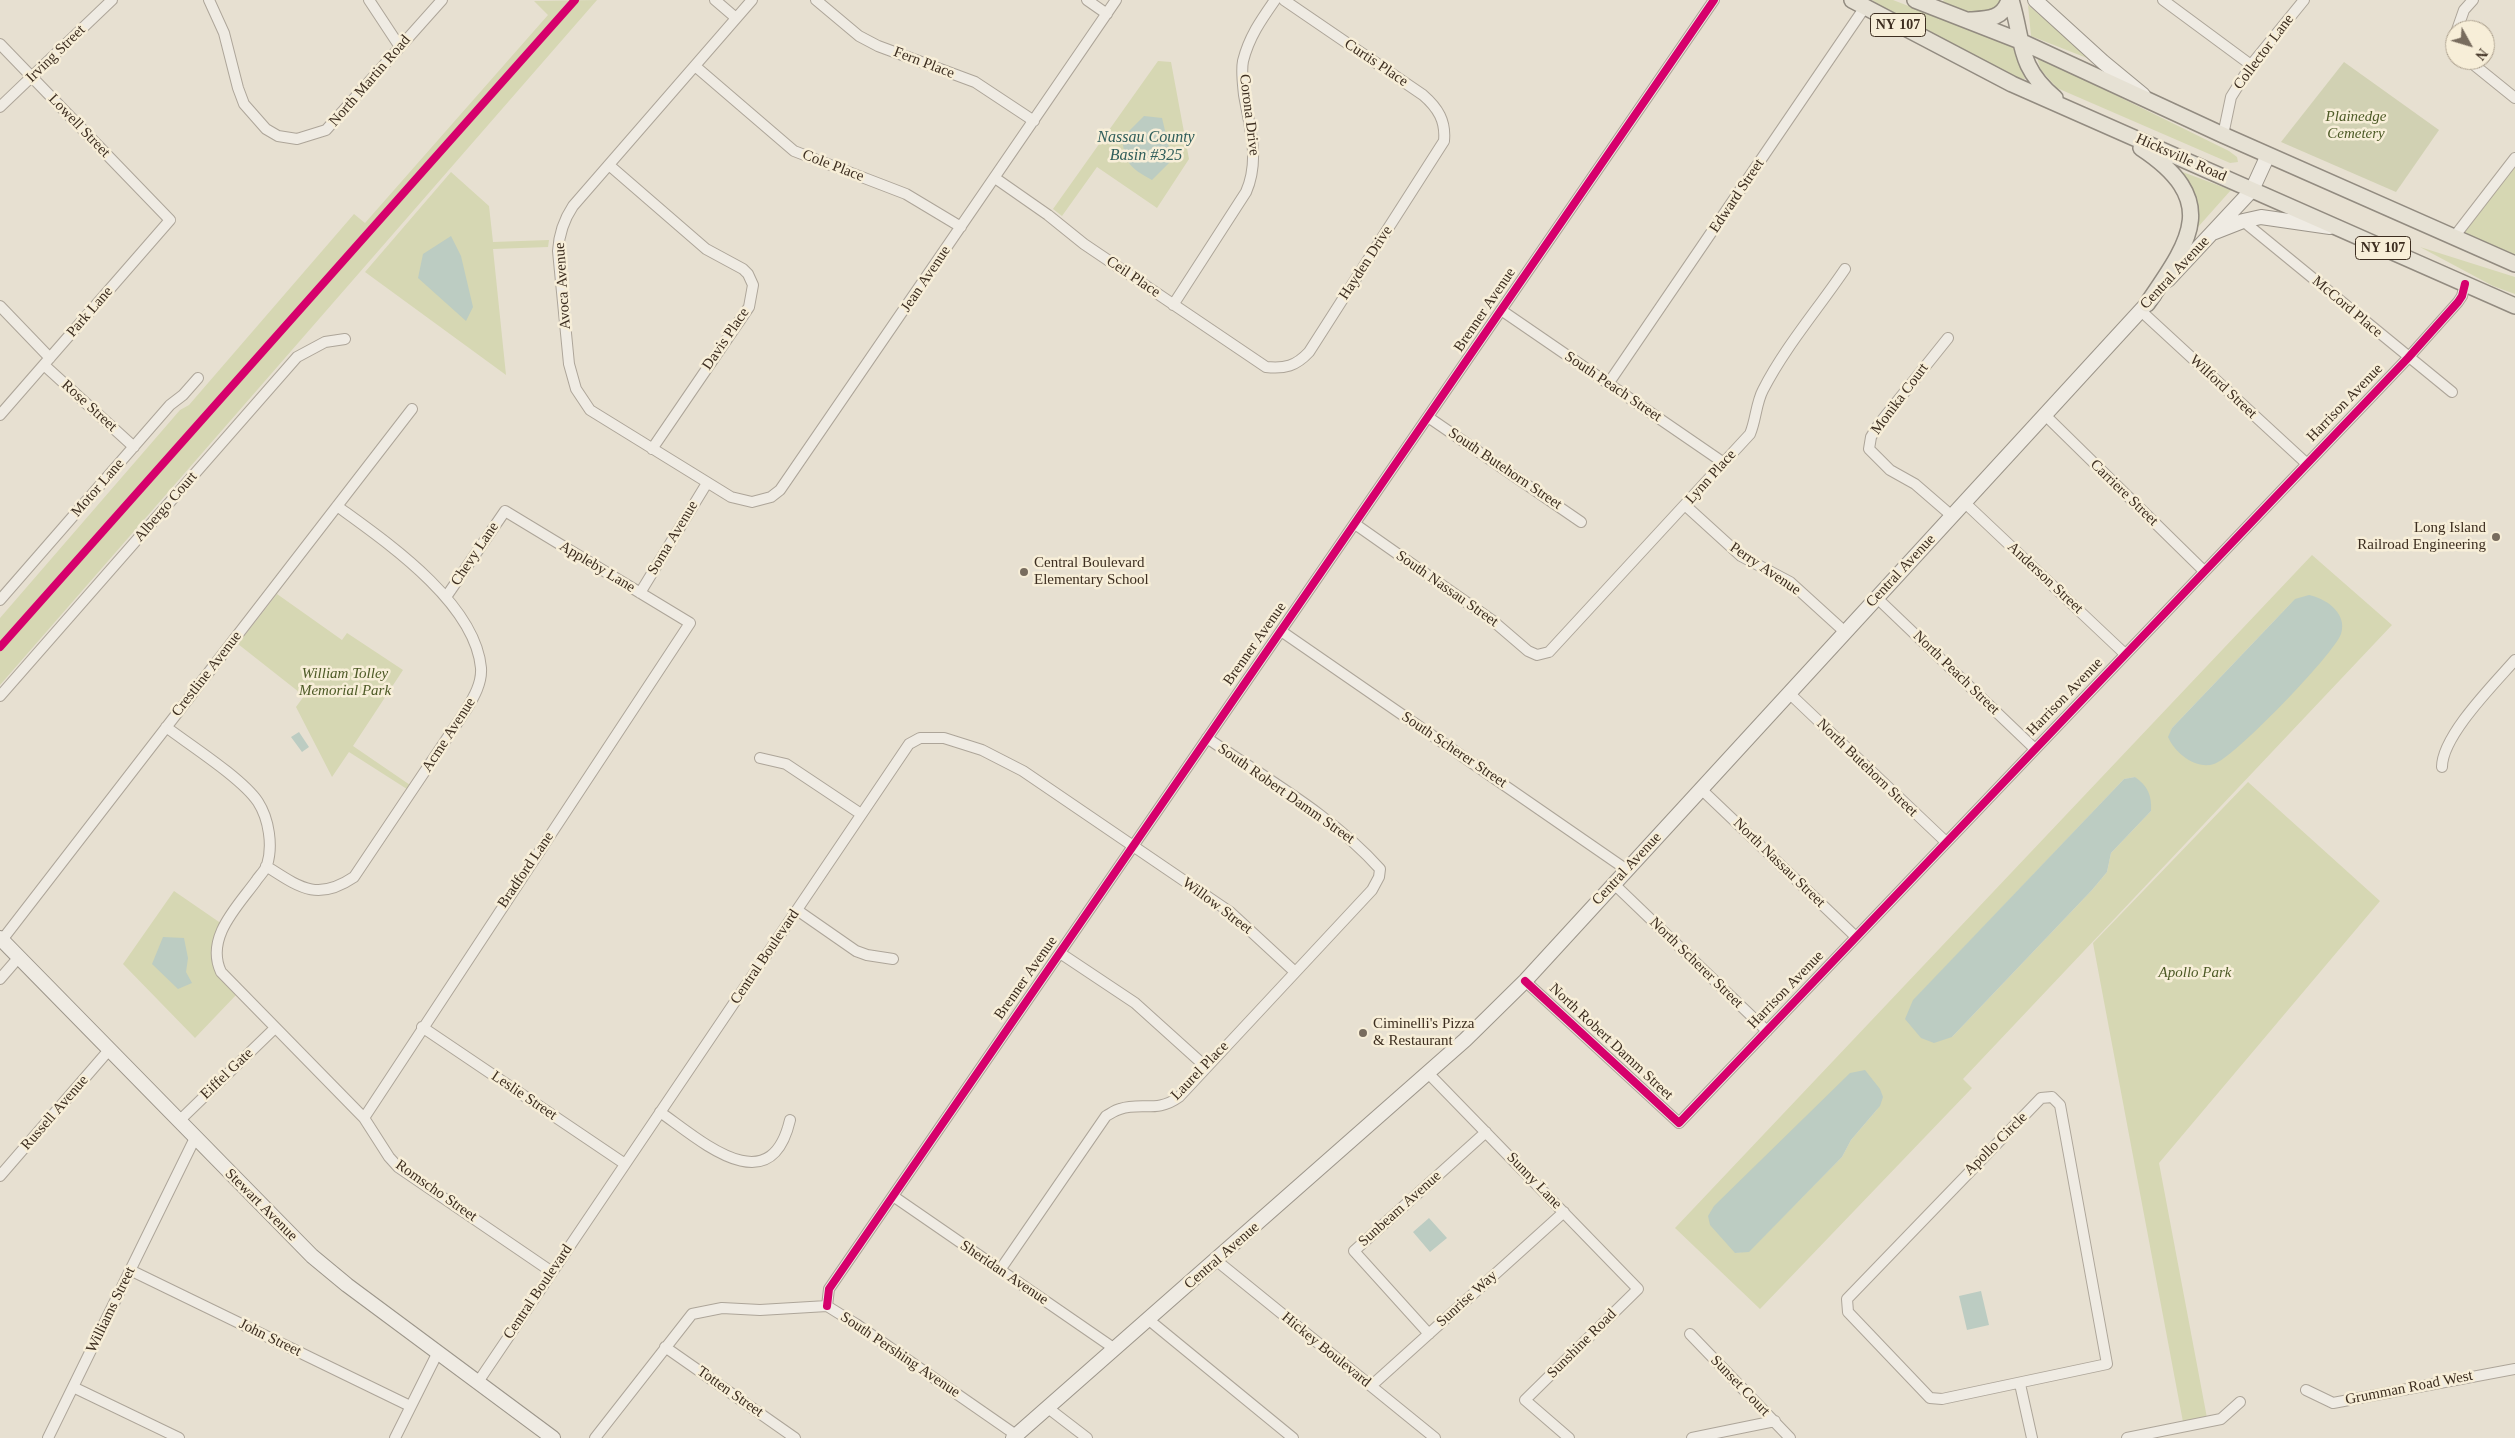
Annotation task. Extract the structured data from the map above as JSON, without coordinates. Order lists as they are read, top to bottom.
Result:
{
  "streets": {
    "main road": [
      "NY 107",
      "Hicksville Road",
      "Central Avenue",
      "Stewart Avenue"
    ],
    "street": [
      "Collector Lane",
      "Irving Street",
      "Fern Place",
      "Curtis Place",
      "North Martin Road",
      "Corona Drive",
      "Lowell Street",
      "Cole Place",
      "Edward Street",
      "Hayden Drive",
      "Ceil Place",
      "Jean Avenue",
      "Avoca Avenue",
      "McCord Place",
      "Brenner Avenue",
      "Park Lane",
      "Davis Place",
      "South Peach Street",
      "Wilford Street",
      "Monika Court",
      "Harrison Avenue",
      "Rose Street",
      "South Butehorn Street",
      "Lynn Place",
      "Motor Lane",
      "Carriere Street",
      "Albergo Court",
      "Soma Avenue",
      "Chevy Lane",
      "Appleby Lane",
      "Perry Avenue",
      "Anderson Street",
      "South Nassau Street",
      "North Peach Street",
      "Crestline Avenue",
      "Acme Avenue",
      "South Scherer Street",
      "North Butehorn Street",
      "South Robert Damm Street",
      "North Nassau Street",
      "Bradford Lane",
      "Willow Street",
      "Central Boulevard",
      "North Scherer Street",
      "North Robert Damm Street",
      "Laurel Place",
      "Eiffel Gate",
      "Leslie Street",
      "Russell Avenue",
      "Apollo Circle",
      "Sunny Lane",
      "Romscho Street",
      "Sunbeam Avenue",
      "Sheridan Avenue",
      "Sunrise Way",
      "Williams Street",
      "John Street",
      "Sunshine Road",
      "Hickey Boulevard",
      "South Pershing Avenue",
      "Sunset Court",
      "Grumman Road West",
      "Totten Street"
    ]
  },
  "crossings": [
    ["NY 107", "Collector Lane"],
    ["NY 107", "Central Avenue"],
    ["Irving Street", "Lowell Street"],
    ["Fern Place", "Jean Avenue"],
    ["Curtis Place", "Hayden Drive"],
    ["Corona Drive", "Ceil Place"],
    ["Lowell Street", "Park Lane"],
    ["Hicksville Road", "Edward Street"],
    ["Hicksville Road", "Central Avenue"],
    ["Hicksville Road", "Harrison Avenue"],
    ["Cole Place", "Jean Avenue"],
    ["Cole Place", "Avoca Avenue"],
    ["Edward Street", "South Peach Street"],
    ["Hayden Drive", "Ceil Place"],
    ["Central Avenue", "Wilford Street"],
    ["Central Avenue", "Monika Court"],
    ["Central Avenue", "Carriere Street"],
    ["Central Avenue", "Perry Avenue"],
    ["Central Avenue", "Anderson Street"],
    ["Central Avenue", "North Peach Street"],
    ["Central Avenue", "South Scherer Street"],
    ["Central Avenue", "North Butehorn Street"],
    ["Central Avenue", "North Nassau Street"],
    ["Central Avenue", "North Scherer Street"],
    ["Central Avenue", "North Robert Damm Street"],
    ["Central Avenue", "Sunny Lane"],
    ["Central Avenue", "Sheridan Avenue"],
    ["Central Avenue", "Hickey Boulevard"],
    ["Central Avenue", "South Pershing Avenue"],
    ["Ceil Place", "Jean Avenue"],
    ["Jean Avenue", "Avoca Avenue"],
    ["Jean Avenue", "Soma Avenue"],
    ["Avoca Avenue", "Davis Place"],
    ["Avoca Avenue", "Soma Avenue"],
    ["McCord Place", "Harrison Avenue"],
    ["Brenner Avenue", "South Peach Street"],
    ["Brenner Avenue", "South Butehorn Street"],
    ["Brenner Avenue", "South Nassau Street"],
    ["Brenner Avenue", "South Scherer Street"],
    ["Brenner Avenue", "South Robert Damm Street"],
    ["Brenner Avenue", "Willow Street"],
    ["Brenner Avenue", "Central Boulevard"],
    ["Brenner Avenue", "Sheridan Avenue"],
    ["Brenner Avenue", "South Pershing Avenue"],
    ["Park Lane", "Rose Street"],
    ["South Peach Street", "Lynn Place"],
    ["Wilford Street", "Harrison Avenue"],
    ["Harrison Avenue", "Carriere Street"],
    ["Harrison Avenue", "Anderson Street"],
    ["Harrison Avenue", "North Peach Street"],
    ["Harrison Avenue", "North Butehorn Street"],
    ["Harrison Avenue", "North Nassau Street"],
    ["Harrison Avenue", "North Scherer Street"],
    ["Harrison Avenue", "North Robert Damm Street"],
    ["Rose Street", "Motor Lane"],
    ["Lynn Place", "Perry Avenue"],
    ["Lynn Place", "South Nassau Street"],
    ["Soma Avenue", "Appleby Lane"],
    ["Chevy Lane", "Appleby Lane"],
    ["Chevy Lane", "Acme Avenue"],
    ["Appleby Lane", "Bradford Lane"],
    ["Crestline Avenue", "Acme Avenue"],
    ["Crestline Avenue", "Stewart Avenue"],
    ["Acme Avenue", "Romscho Street"],
    ["South Robert Damm Street", "Laurel Place"],
    ["Bradford Lane", "Leslie Street"],
    ["Bradford Lane", "Romscho Street"],
    ["Willow Street", "Central Boulevard"],
    ["Willow Street", "Laurel Place"],
    ["Central Boulevard", "Leslie Street"],
    ["Central Boulevard", "Romscho Street"],
    ["Central Boulevard", "Stewart Avenue"],
    ["Laurel Place", "Sheridan Avenue"],
    ["Eiffel Gate", "Romscho Street"],
    ["Eiffel Gate", "Stewart Avenue"],
    ["Russell Avenue", "Stewart Avenue"],
    ["Sunny Lane", "Sunbeam Avenue"],
    ["Sunny Lane", "Sunrise Way"],
    ["Sunny Lane", "Sunshine Road"],
    ["Stewart Avenue", "Williams Street"],
    ["Sunbeam Avenue", "Sunrise Way"],
    ["Sunrise Way", "Hickey Boulevard"],
    ["Williams Street", "John Street"],
    ["South Pershing Avenue", "Totten Street"]
  ],
  "water": ["Nassau County Basin #325"],
  "parks": ["Plainedge Cemetery", "William Tolley Memorial Park", "Apollo Park"],
  "places": ["Long Island Railroad Engineering", "Central Boulevard Elementary School", "Ciminelli's Pizza & Restaurant"],
  "north": "bottom right"
}
